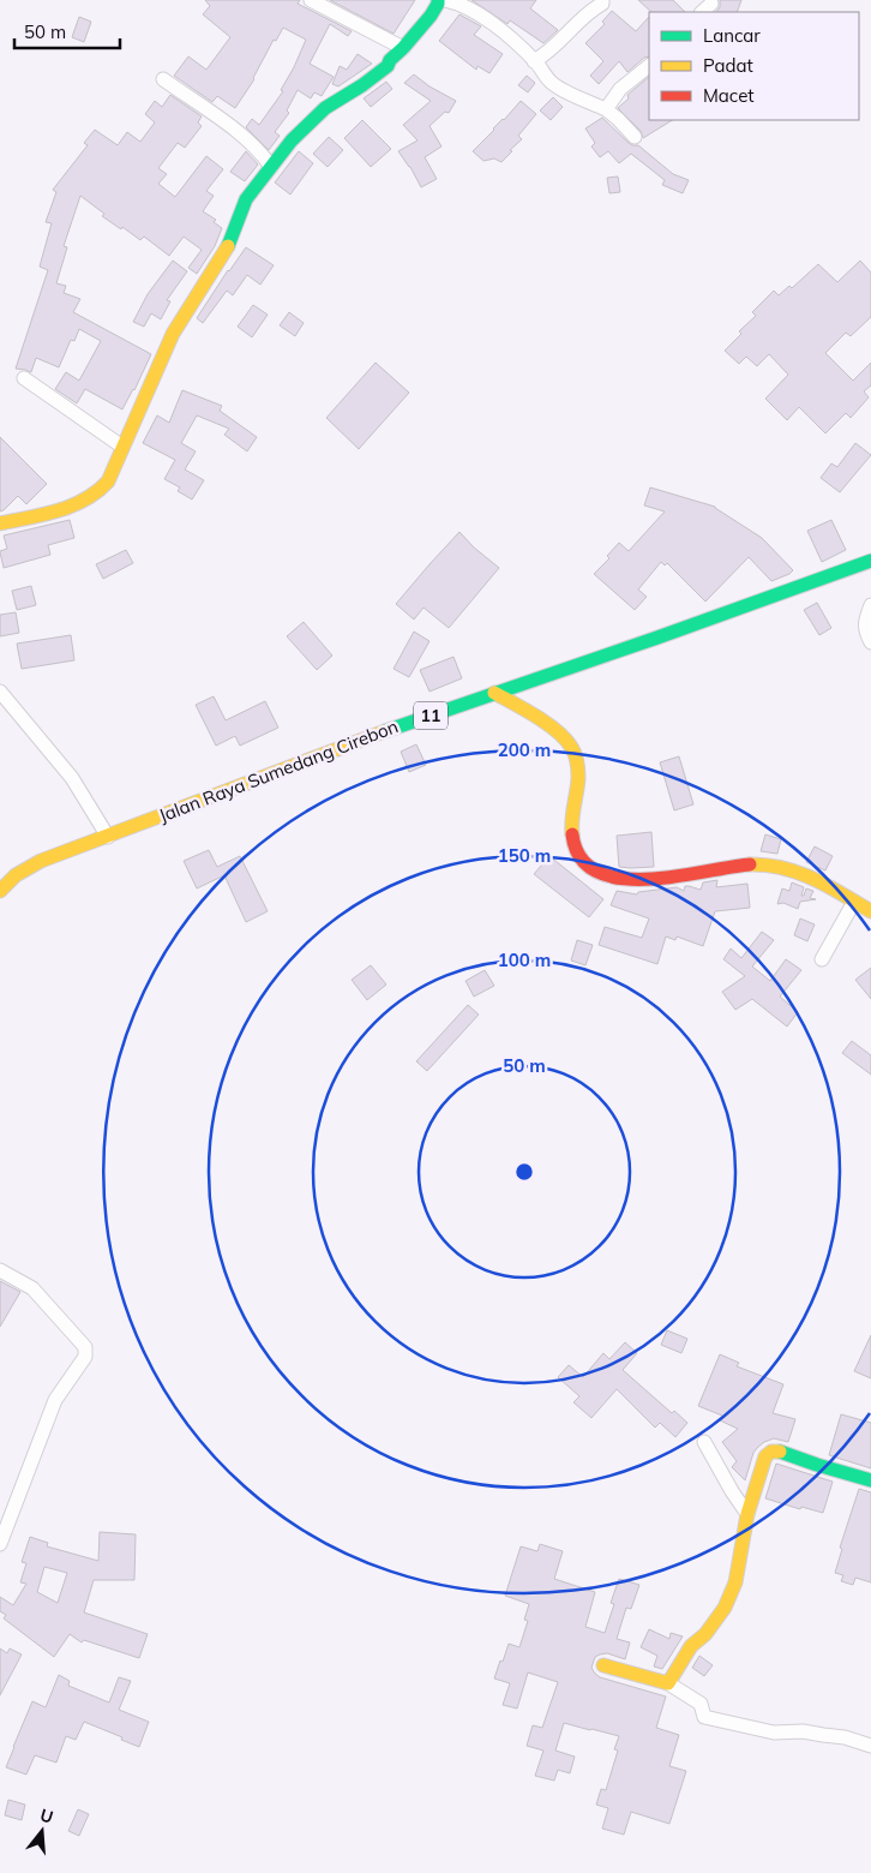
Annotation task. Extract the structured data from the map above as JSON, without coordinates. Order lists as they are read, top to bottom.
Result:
{
  "streets": {
    "main road": ["11", "Jalan Raya Sumedang Cirebon"]
  },
  "legend": ["Lancar", "Padat", "Macet"],
  "scale_bar": "50 m",
  "north": "top",
  "rings": [
    "200 m",
    "150 m",
    "100 m",
    "50 m"
  ]
}
